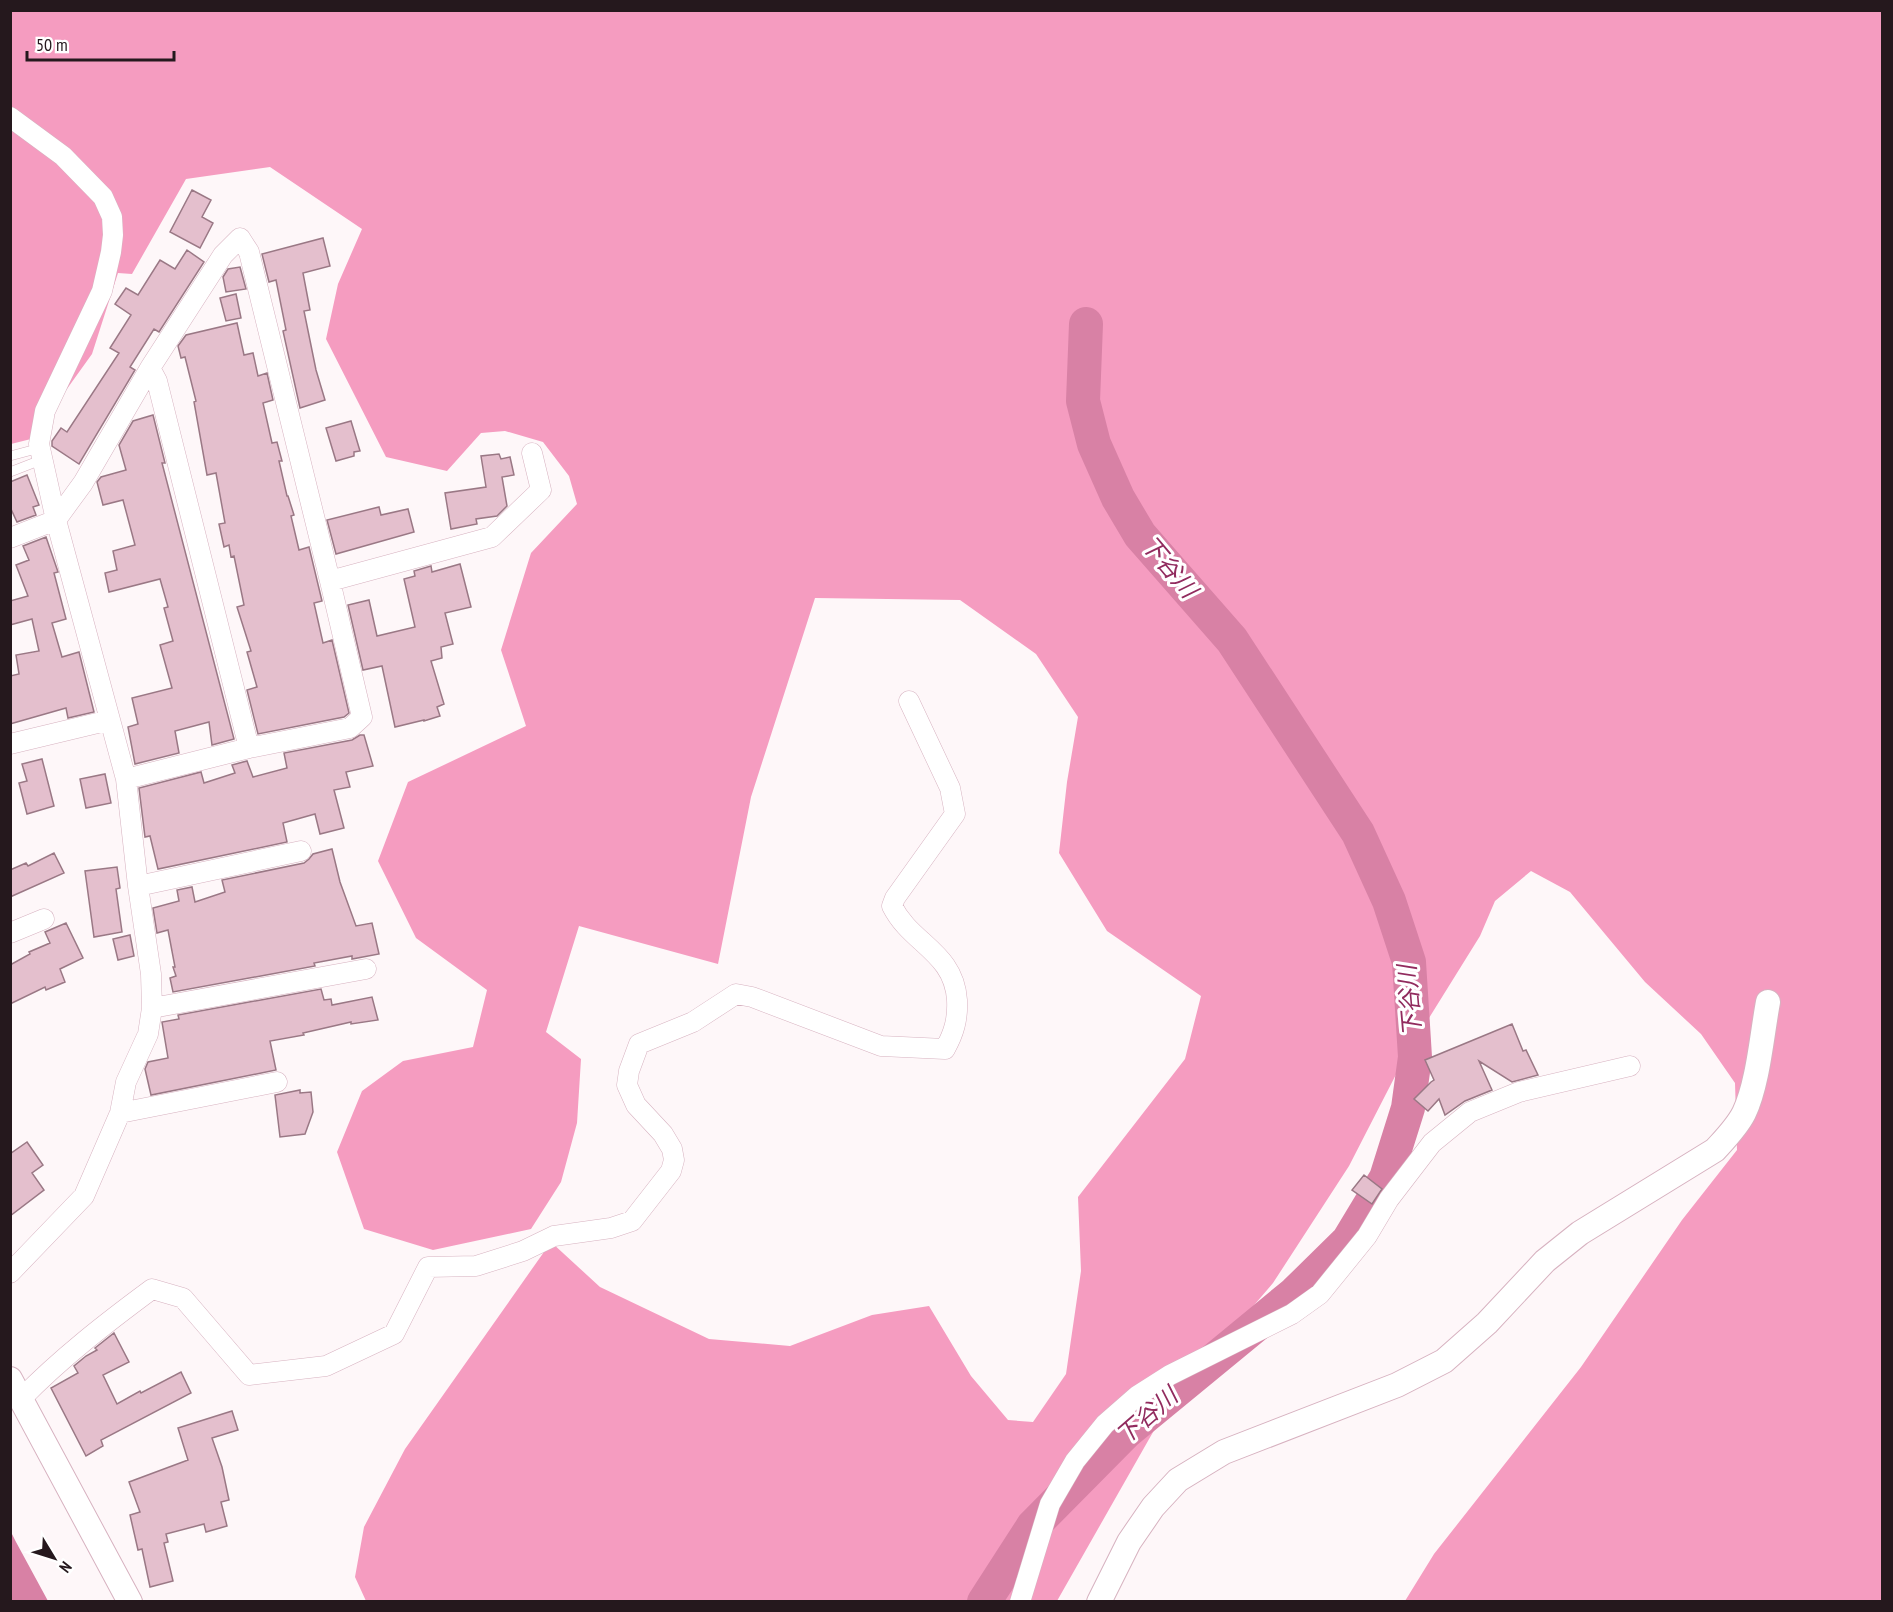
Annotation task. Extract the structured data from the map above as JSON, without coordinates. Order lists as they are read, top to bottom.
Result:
{
  "water": ["下谷川"],
  "scale_bar": "50 m",
  "north": "bottom right"
}
